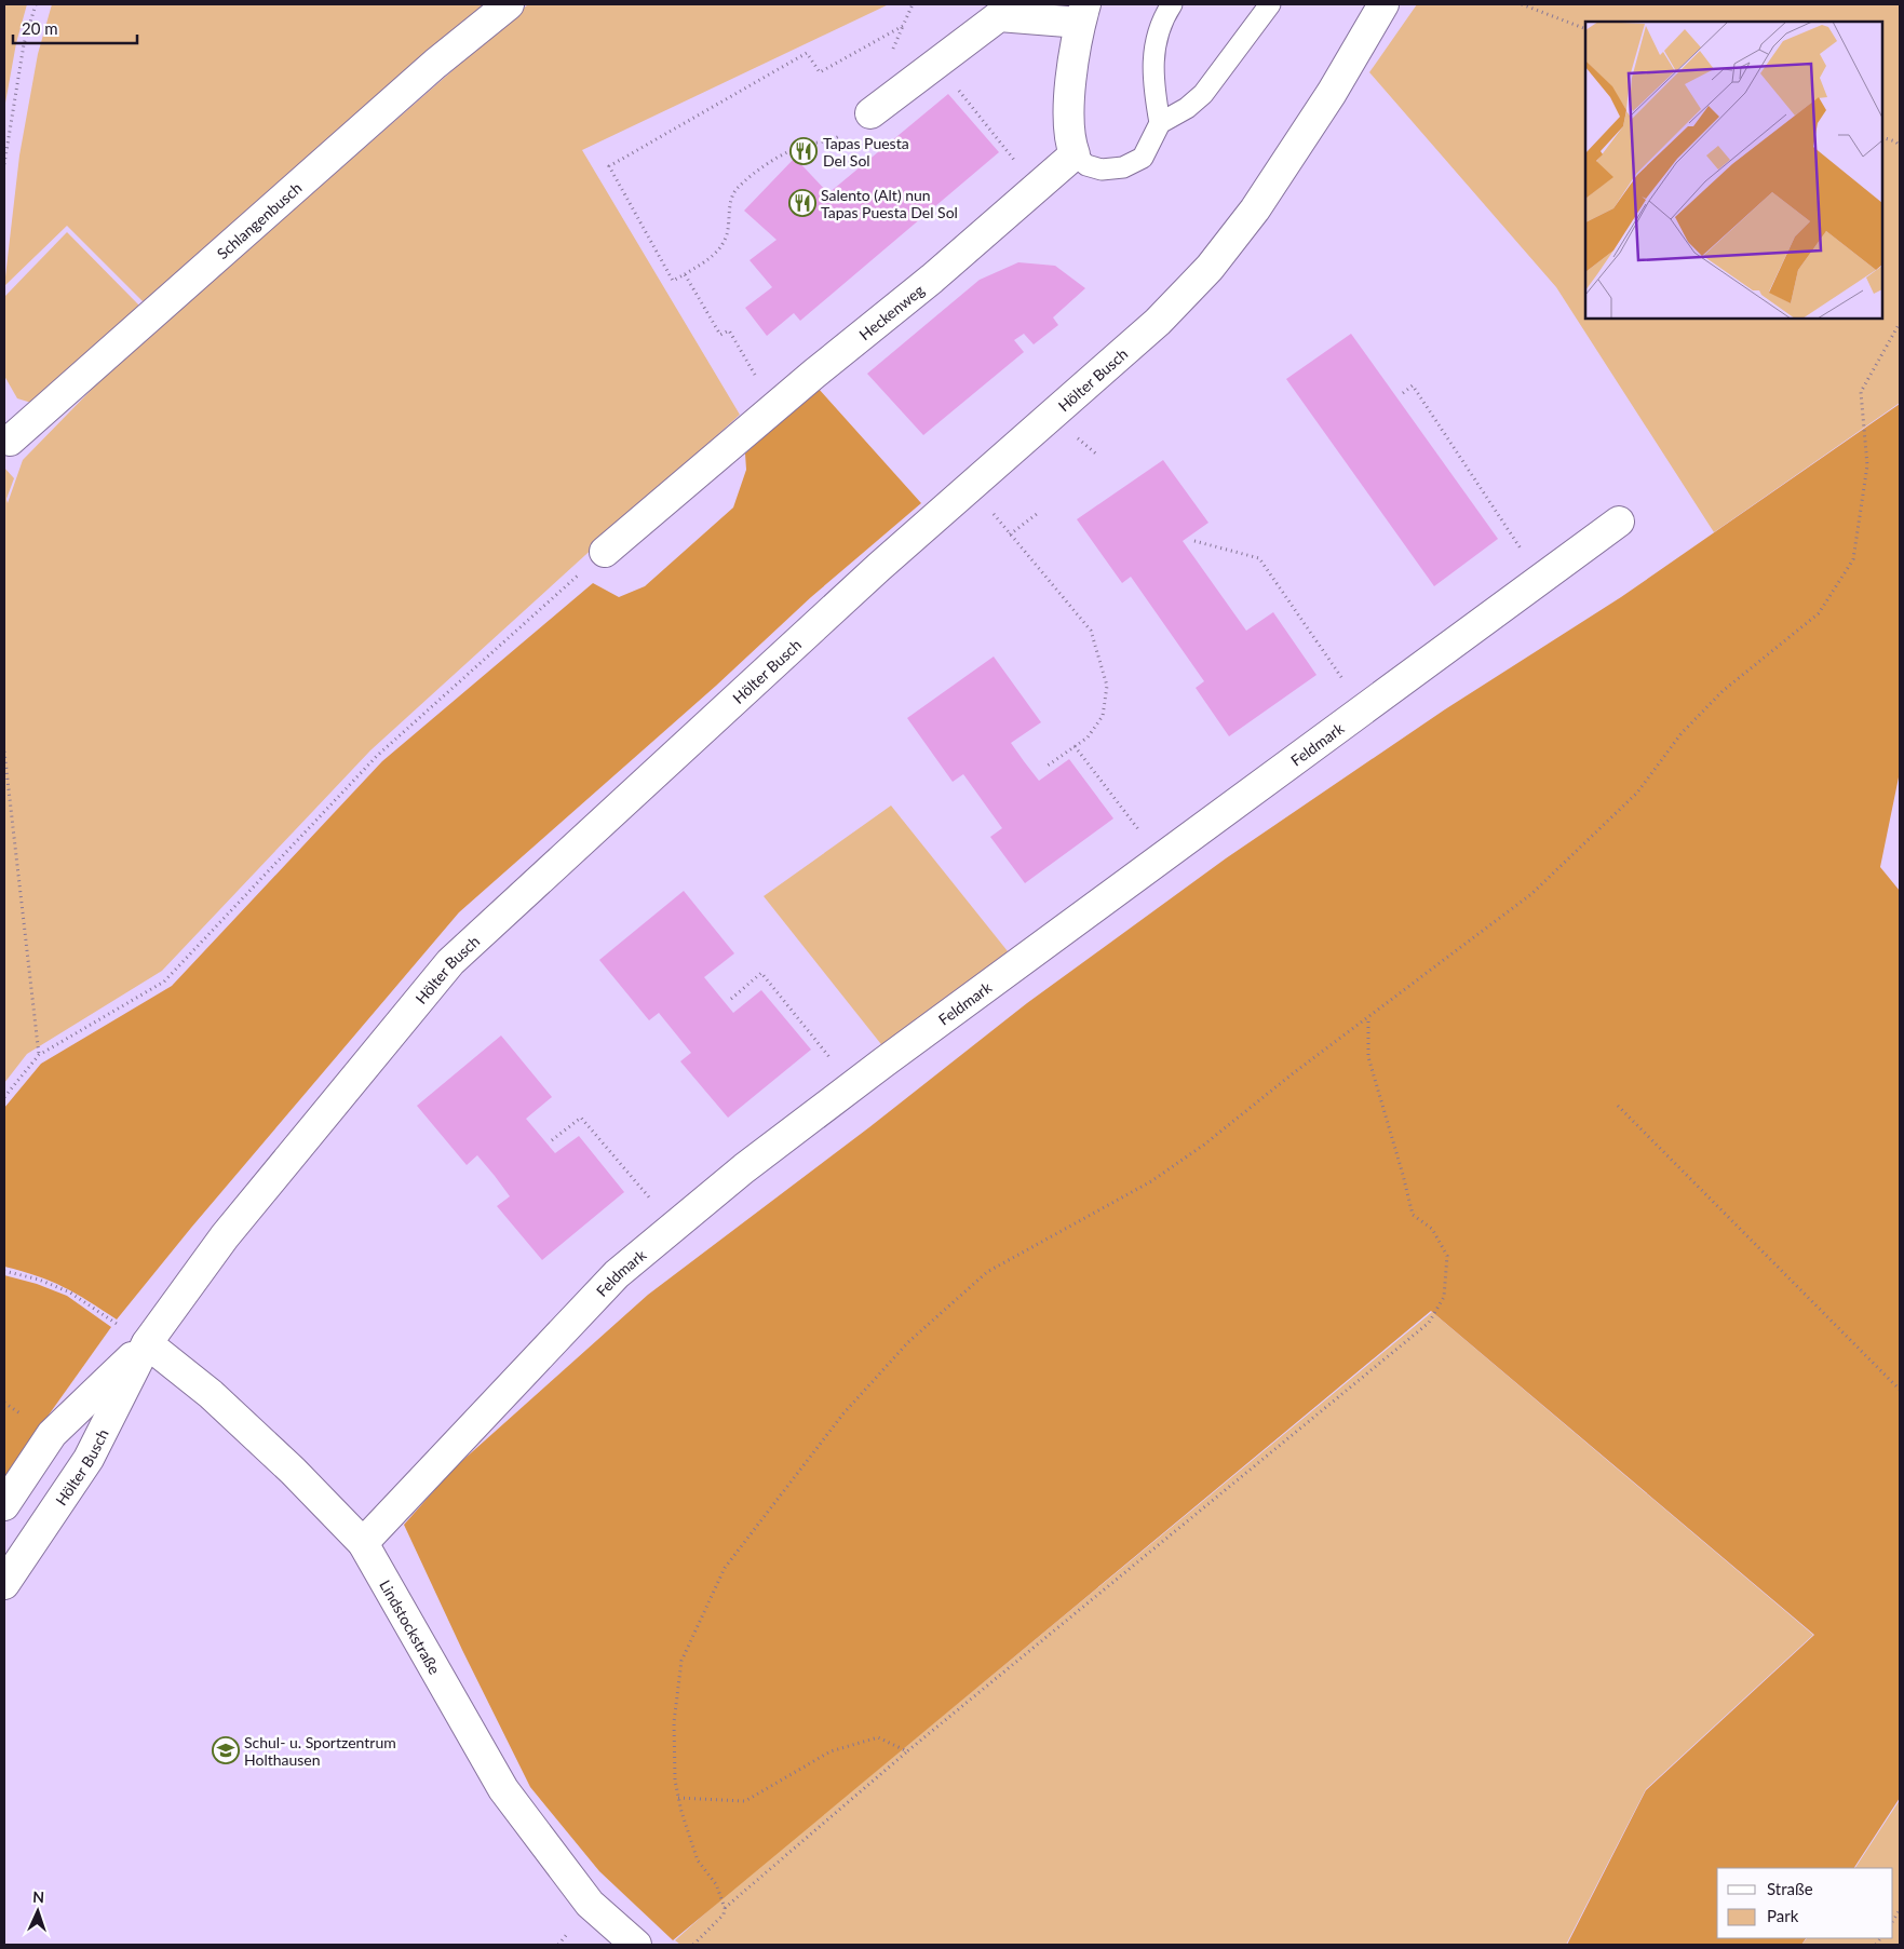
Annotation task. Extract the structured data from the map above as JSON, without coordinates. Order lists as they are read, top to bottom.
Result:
{
  "streets": {
    "street": [
      "Schlangenbusch",
      "Heckenweg",
      "Hölter Busch",
      "Feldmark",
      "Lindstockstraße"
    ]
  },
  "crossings": [
    ["Hölter Busch", "Lindstockstraße"],
    ["Feldmark", "Lindstockstraße"]
  ],
  "places": {
    "restaurant": ["Tapas Puesta Del Sol", "Salento (Alt) nun Tapas Puesta Del Sol"],
    "school or university": ["Schul- u. Sportzentrum Holthausen"]
  },
  "legend": ["Straße", "Park"],
  "scale_bar": "20 m",
  "north": "top"
}
